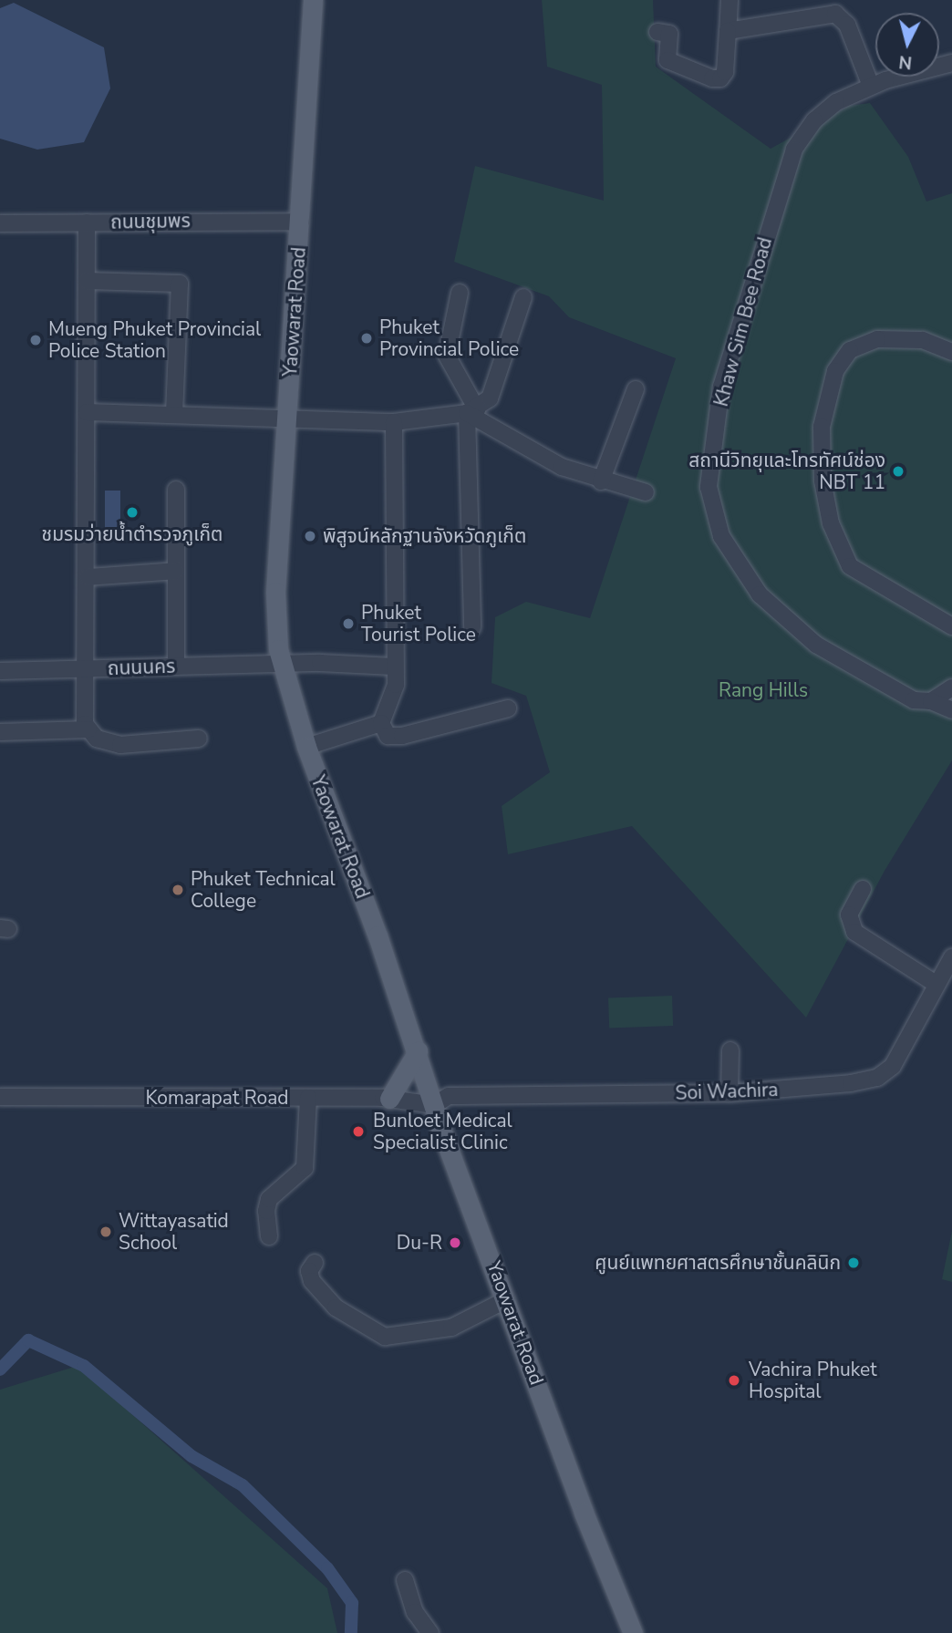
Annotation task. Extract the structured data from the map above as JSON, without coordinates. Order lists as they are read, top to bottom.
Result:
{
  "streets": {
    "main road": ["Yaowarat Road"],
    "street": [
      "ถนนชุมพร",
      "Khaw Sim Bee Road",
      "ถนนนคร",
      "Soi Wachira",
      "Komarapat Road"
    ]
  },
  "crossings": [
    ["ถนนชุมพร", "Yaowarat Road"],
    ["Yaowarat Road", "ถนนนคร"],
    ["Yaowarat Road", "Soi Wachira"],
    ["Yaowarat Road", "Komarapat Road"],
    ["Soi Wachira", "Komarapat Road"]
  ],
  "parks": ["Rang Hills"],
  "places": [
    "Phuket Provincial Police",
    "Mueng Phuket Provincial Police Station",
    "สถานีวิทยุและโทรทัศน์ช่อง NBT 11",
    "ชมรมว่ายน้ำตำรวจภูเก็ต",
    "พิสูจน์หลักฐานจังหวัดภูเก็ต",
    "Phuket Tourist Police",
    "Phuket Technical College",
    "Bunloet Medical Specialist Clinic",
    "Wittayasatid School",
    "Du-R",
    "ศูนย์แพทยศาสตรศึกษาชั้นคลินิก",
    "Vachira Phuket Hospital"
  ],
  "north": "bottom"
}
